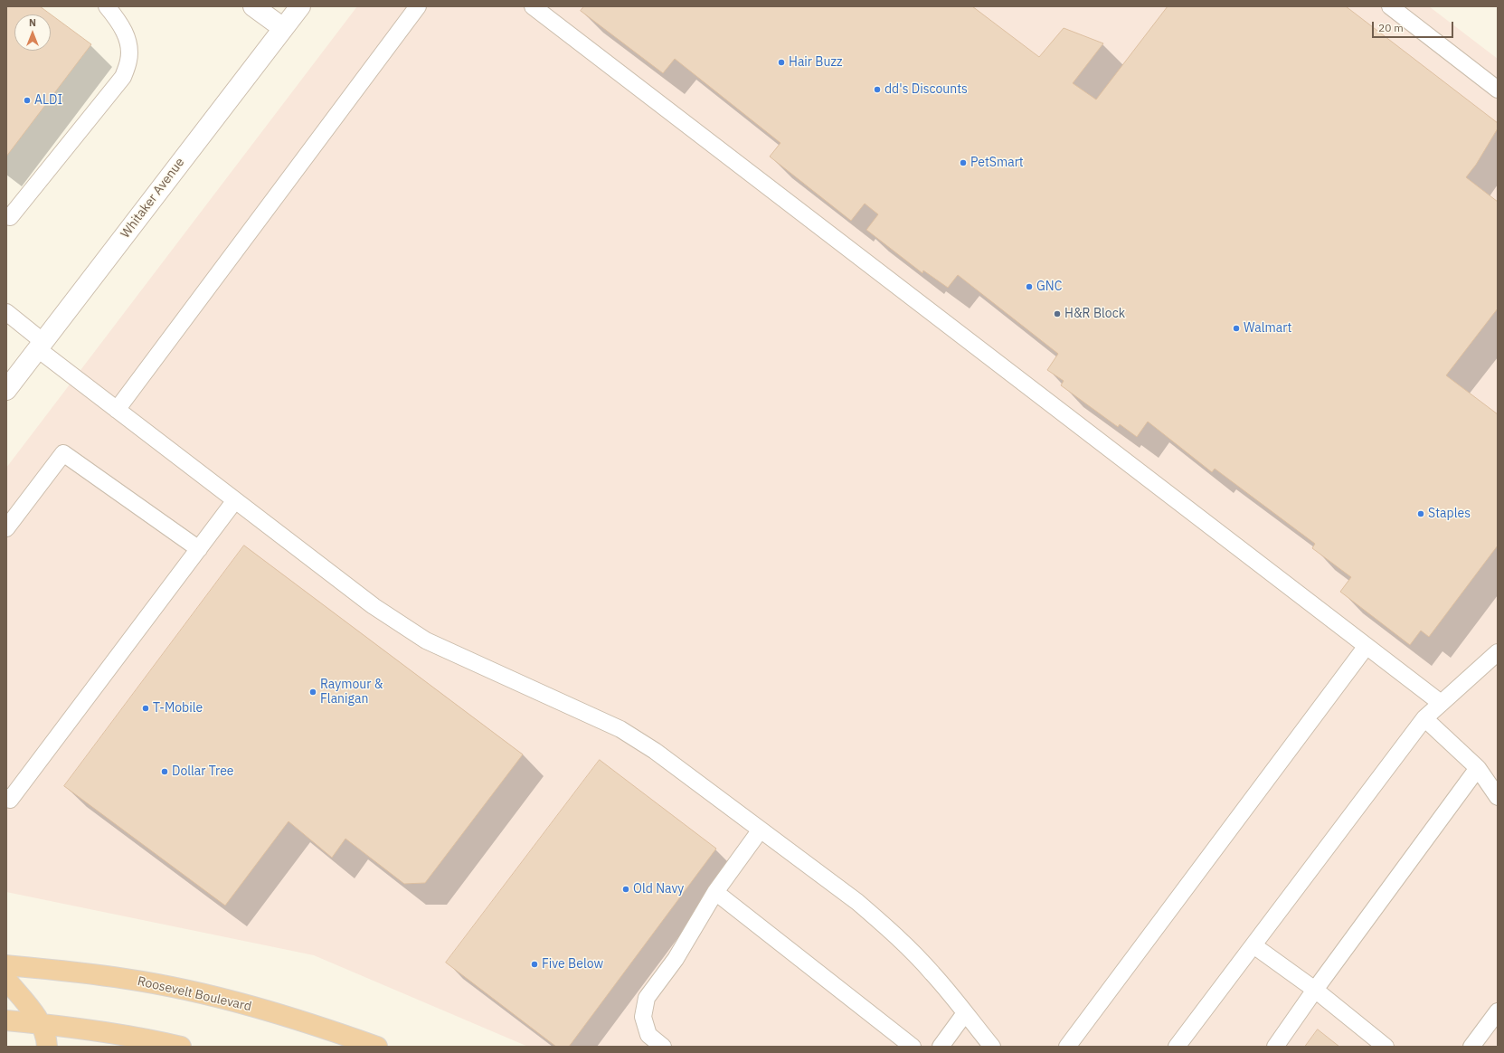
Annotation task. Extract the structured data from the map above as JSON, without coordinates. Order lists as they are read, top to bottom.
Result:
{
  "streets": {
    "highway": ["Roosevelt Boulevard"],
    "street": ["Whitaker Avenue"]
  },
  "places": [
    "Hair Buzz",
    "dd's Discounts",
    "ALDI",
    "PetSmart",
    "GNC",
    "H&R Block",
    "Walmart",
    "Staples",
    "Raymour & Flanigan",
    "T-Mobile",
    "Dollar Tree",
    "Old Navy",
    "Five Below"
  ],
  "scale_bar": "20 m",
  "north": "top"
}
